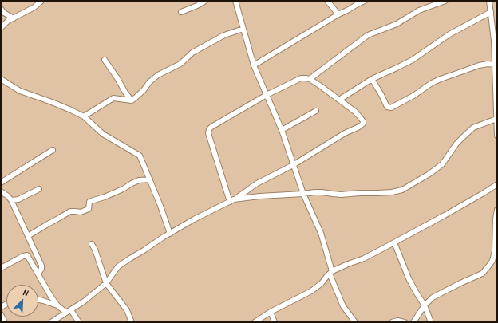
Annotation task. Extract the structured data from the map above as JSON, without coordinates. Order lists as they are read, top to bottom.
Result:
{
  "north": "top right"
}
